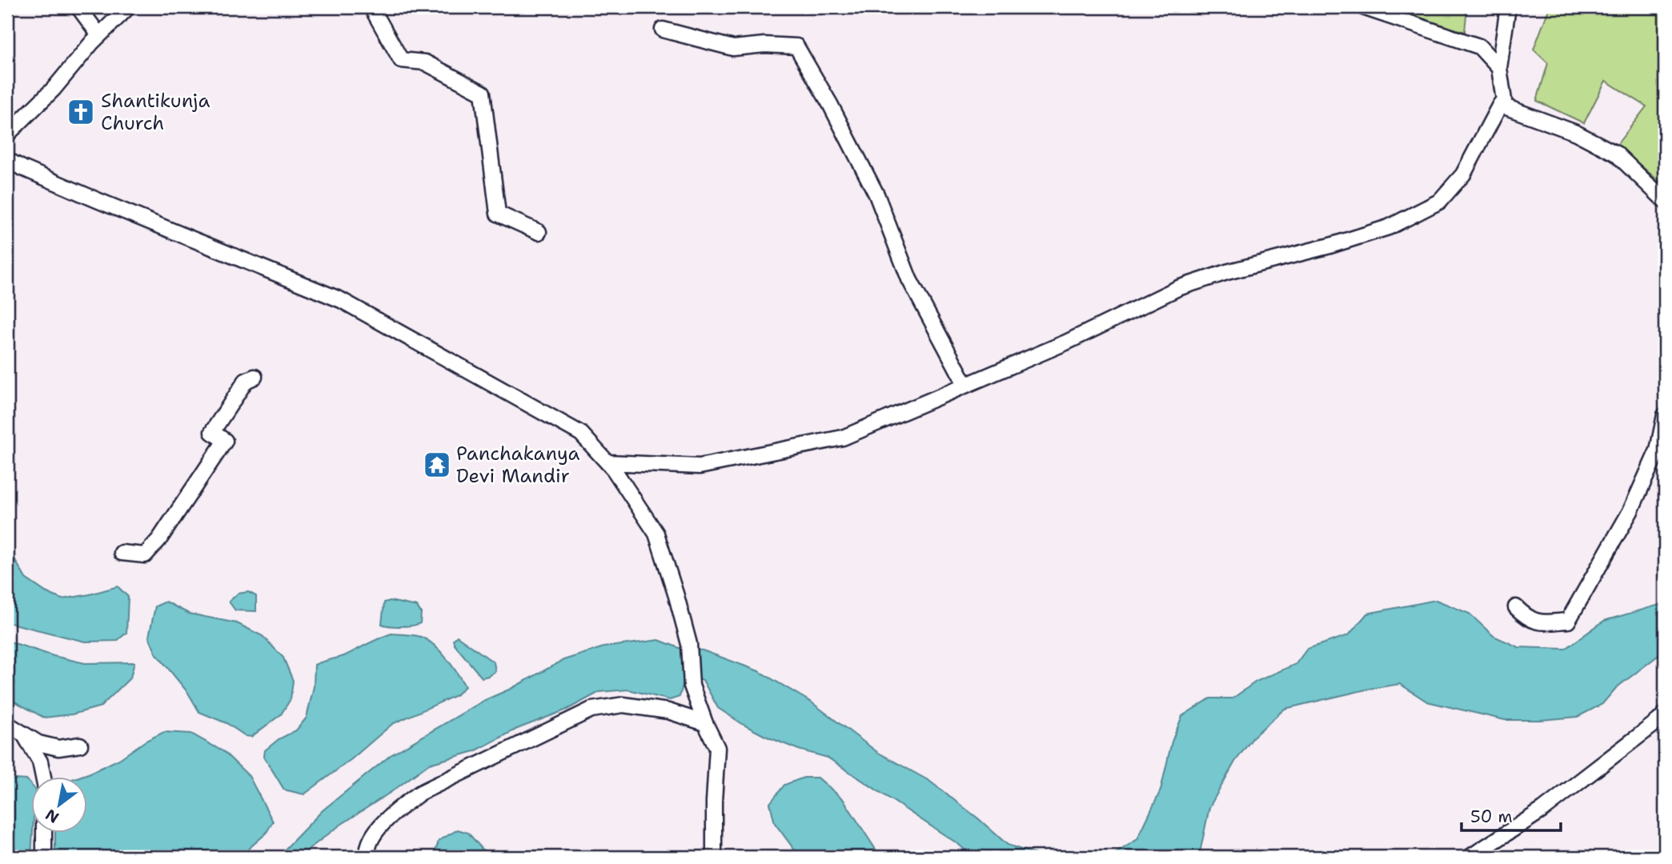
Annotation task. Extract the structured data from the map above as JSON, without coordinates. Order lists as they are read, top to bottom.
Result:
{
  "places": {
    "church": ["Shantikunja Church"],
    "temple": ["Panchakanya Devi Mandir"]
  },
  "scale_bar": "50 m",
  "north": "bottom left"
}
